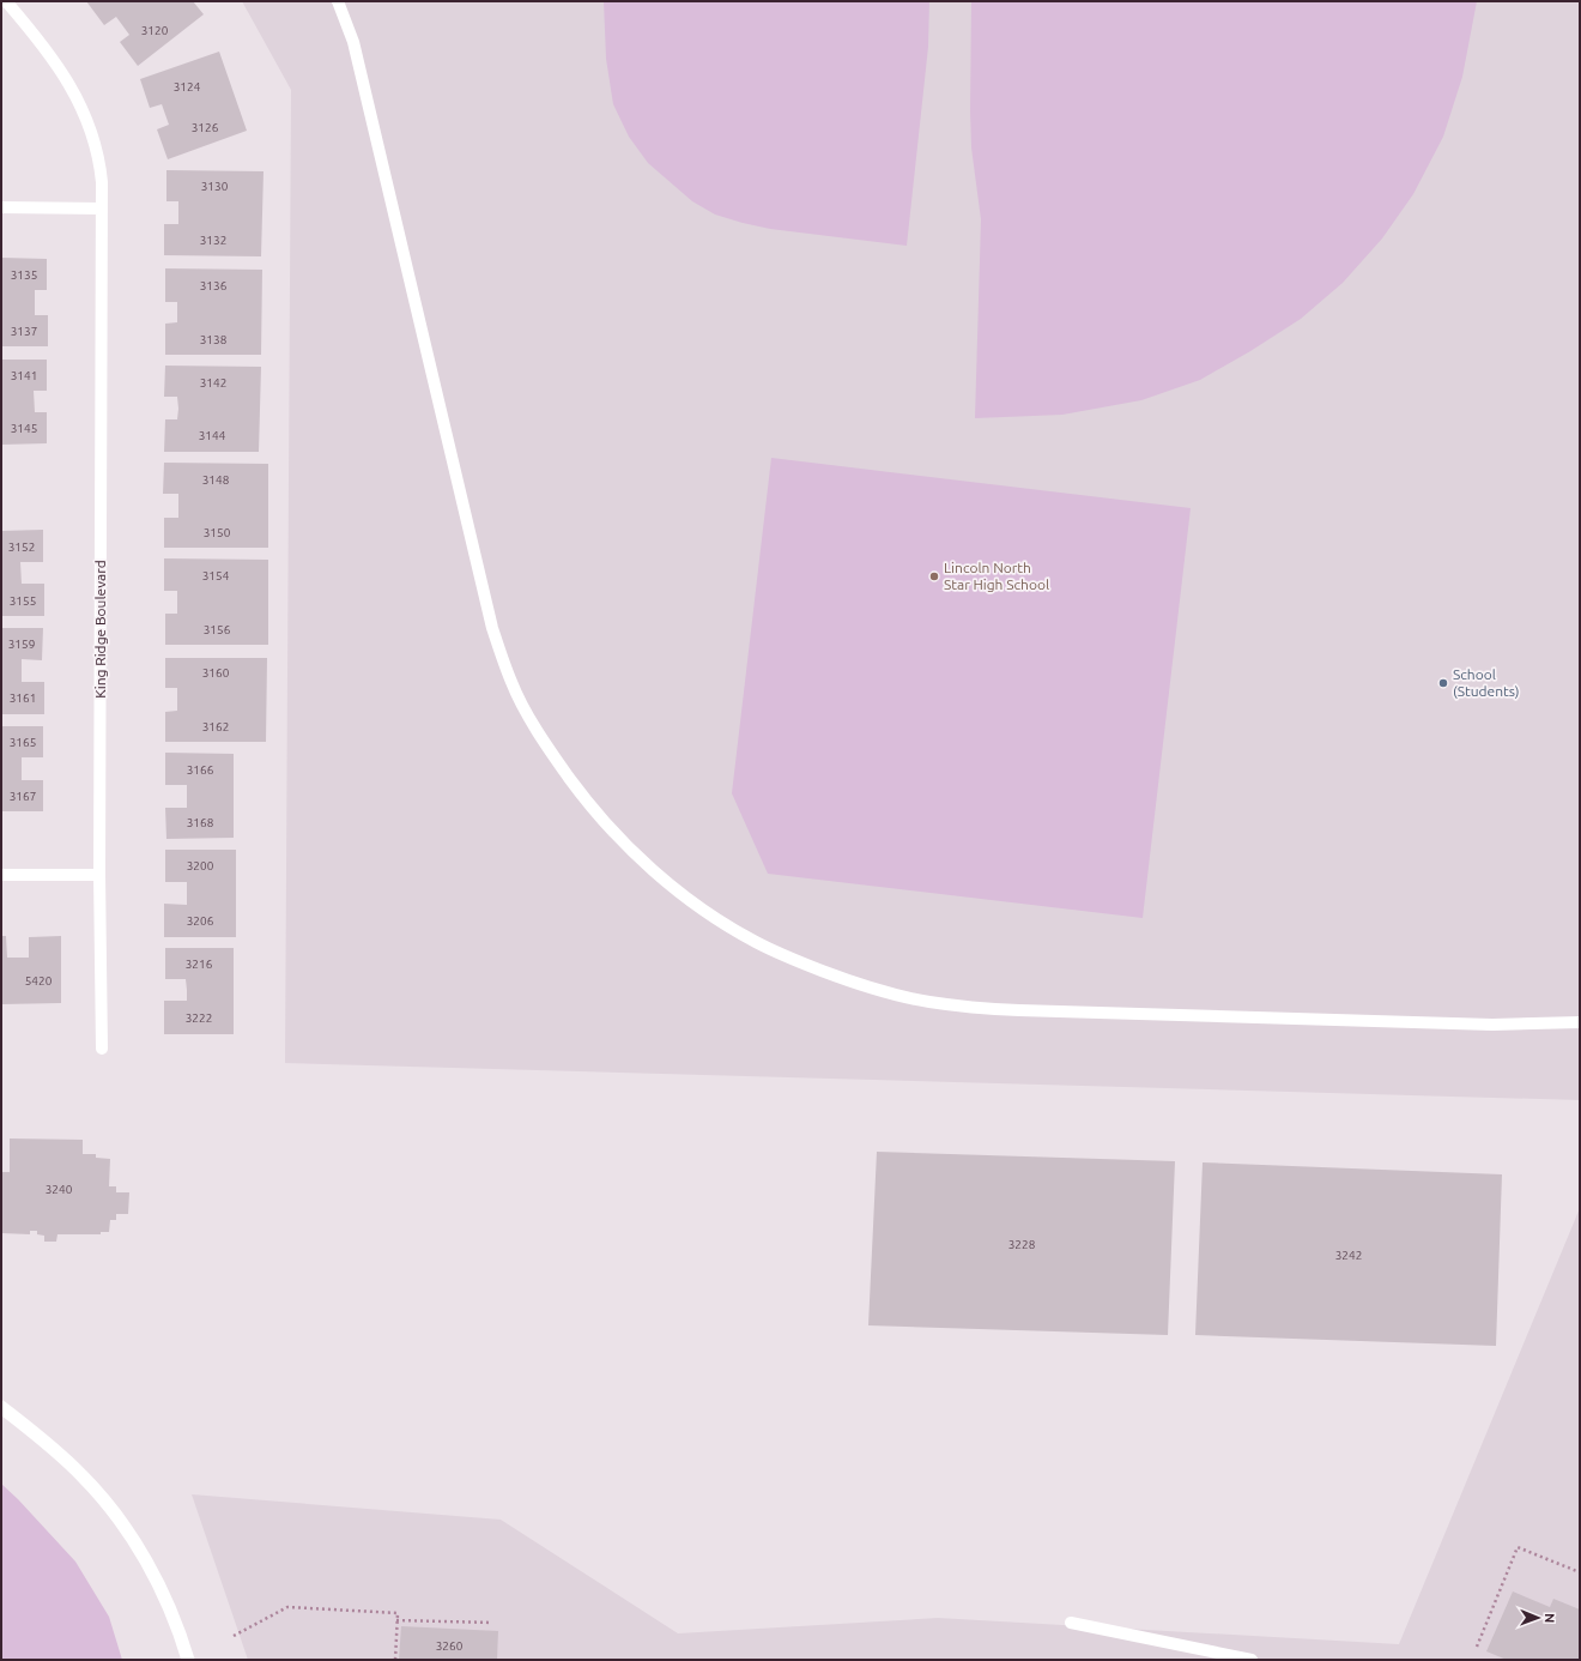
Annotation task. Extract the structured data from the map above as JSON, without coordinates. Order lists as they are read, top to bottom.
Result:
{
  "streets": {
    "lane": ["King Ridge Boulevard"]
  },
  "places": ["Lincoln North Star High School", "School (Students)"],
  "house_numbers": [
    "3120",
    "3124",
    "3126",
    "3130",
    "3132",
    "3135",
    "3136",
    "3137",
    "3138",
    "3141",
    "3142",
    "3145",
    "3144",
    "3148",
    "3150",
    "3152",
    "3154",
    "3155",
    "3156",
    "3159",
    "3160",
    "3161",
    "3162",
    "3165",
    "3166",
    "3167",
    "3168",
    "3200",
    "3206",
    "3216",
    "5420",
    "3222",
    "3240",
    "3228",
    "3242",
    "3260"
  ],
  "north": "right"
}
